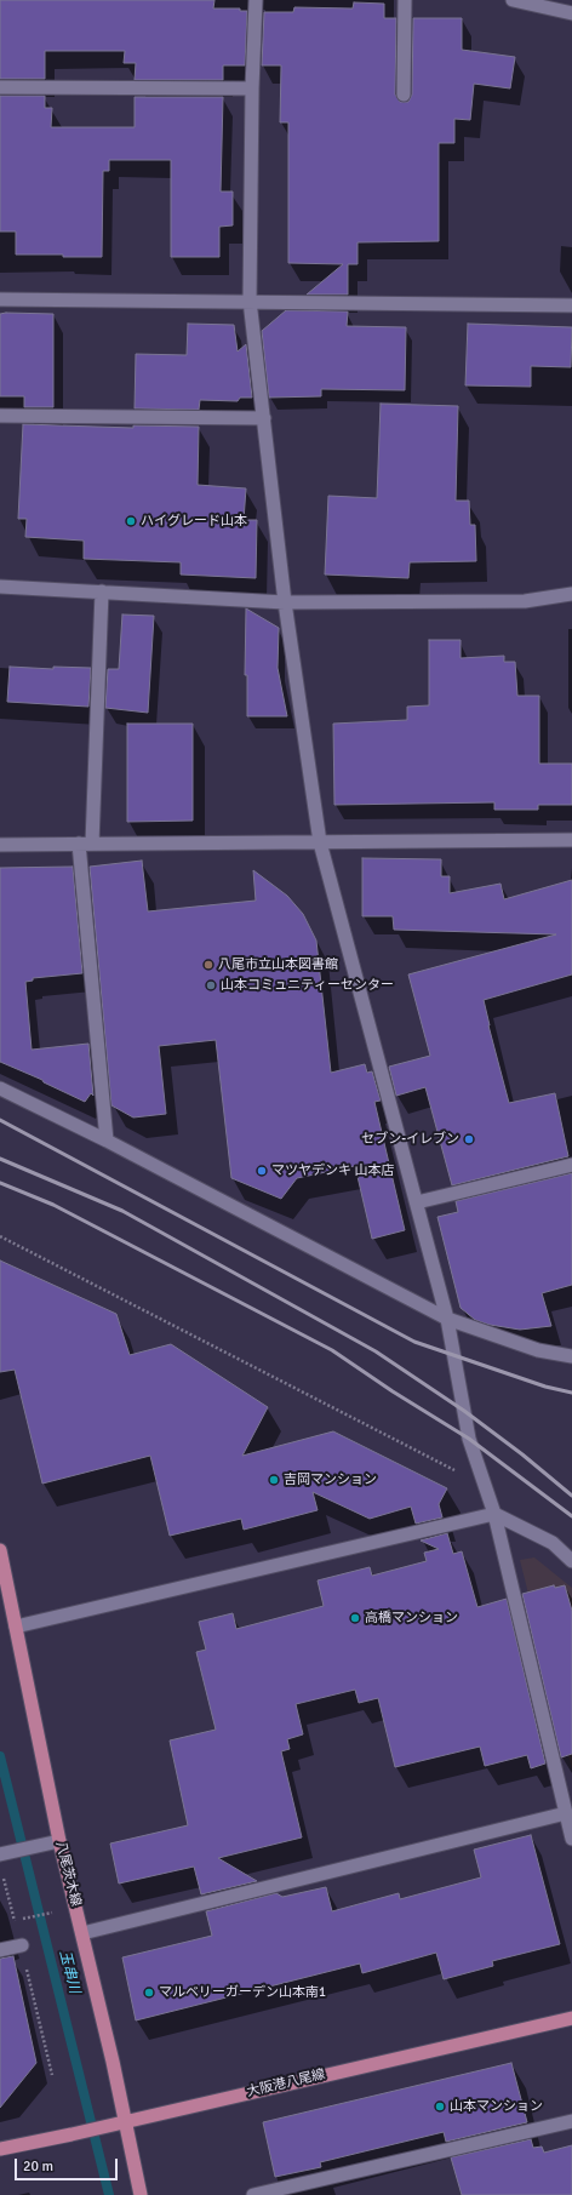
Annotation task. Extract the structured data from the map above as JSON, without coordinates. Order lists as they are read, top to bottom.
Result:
{
  "streets": {
    "main road": ["八尾茨木線", "大阪港八尾線"]
  },
  "crossings": [
    ["八尾茨木線", "大阪港八尾線"]
  ],
  "water": ["玉串川"],
  "places": [
    "ハイグレード山本",
    "八尾市立山本図書館",
    "山本コミュニティーセンター",
    "セブン-イレブン",
    "マツヤデンキ 山本店",
    "吉岡マンション",
    "高橋マンション",
    "マルベリーガーデン山本南1",
    "山本マンション"
  ],
  "scale_bar": "20 m"
}
